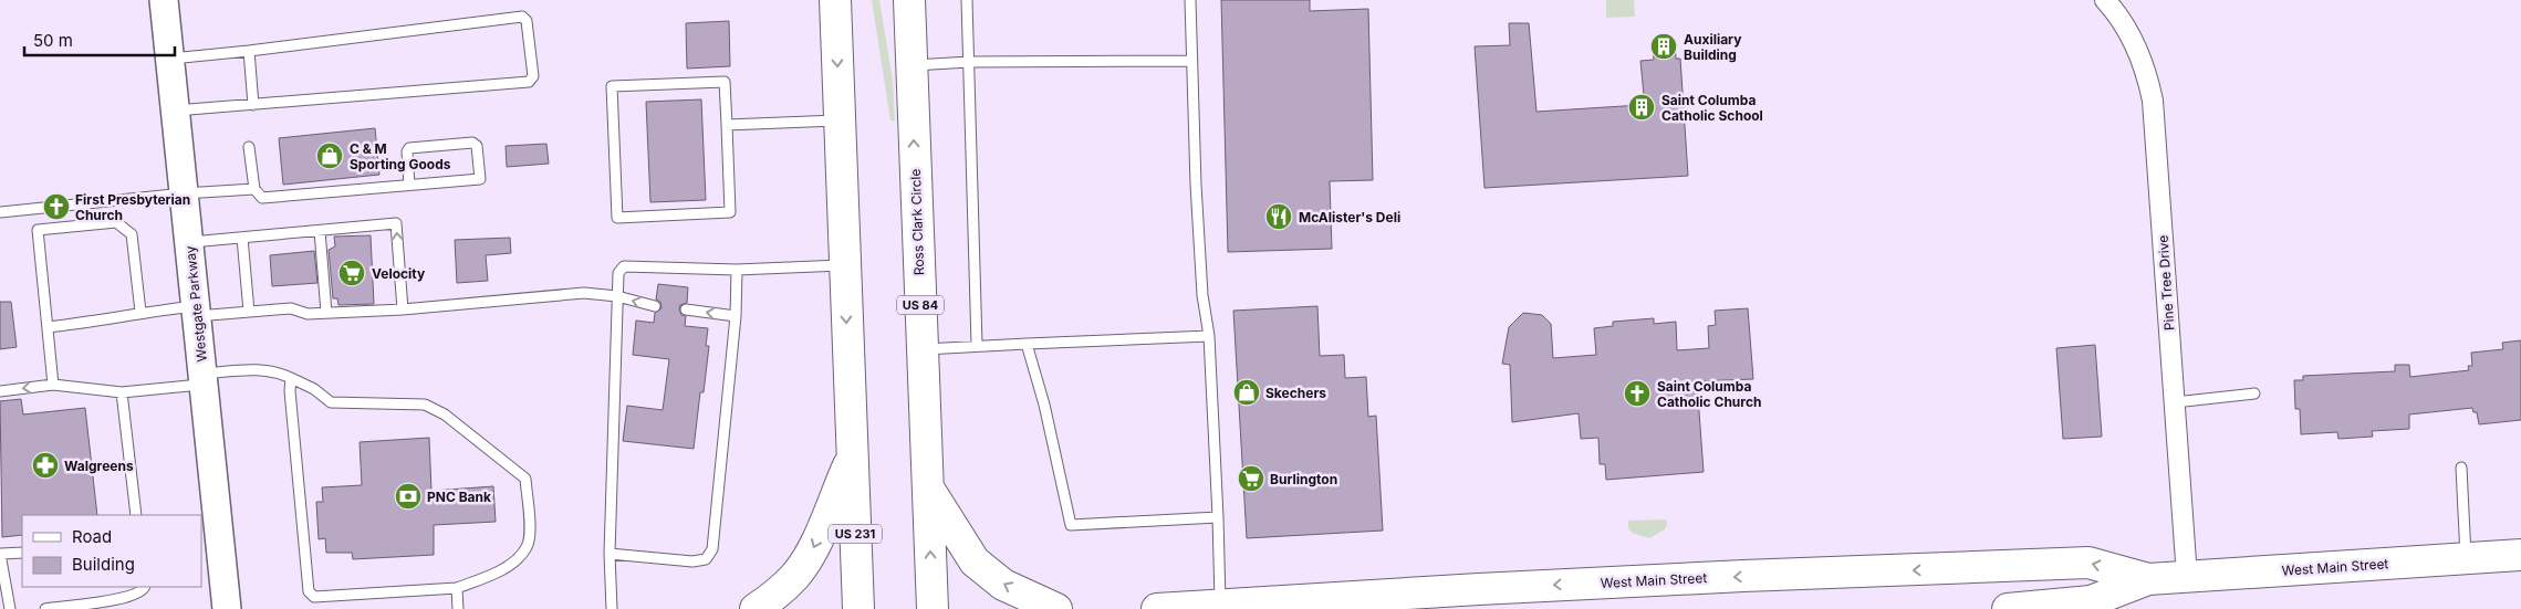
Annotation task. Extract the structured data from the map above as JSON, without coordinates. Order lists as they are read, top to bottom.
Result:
{
  "streets": {
    "main road": [
      "Ross Clark Circle",
      "Westgate Parkway",
      "US 84",
      "US 231",
      "West Main Street"
    ],
    "street": ["Pine Tree Drive"]
  },
  "crossings": [
    ["Pine Tree Drive", "West Main Street"]
  ],
  "one_way": ["West Main Street"],
  "places": {
    "building": ["Auxiliary Building", "Saint Columba Catholic School"],
    "shop": ["C & M Sporting Goods", "Skechers"],
    "church": ["First Presbyterian Church", "Saint Columba Catholic Church"],
    "restaurant": ["McAlister's Deli"],
    "supermarket": ["Velocity", "Burlington"],
    "pharmacy": ["Walgreens"],
    "bank": ["PNC Bank"]
  },
  "legend": ["Road", "Building"],
  "scale_bar": "50 m"
}
